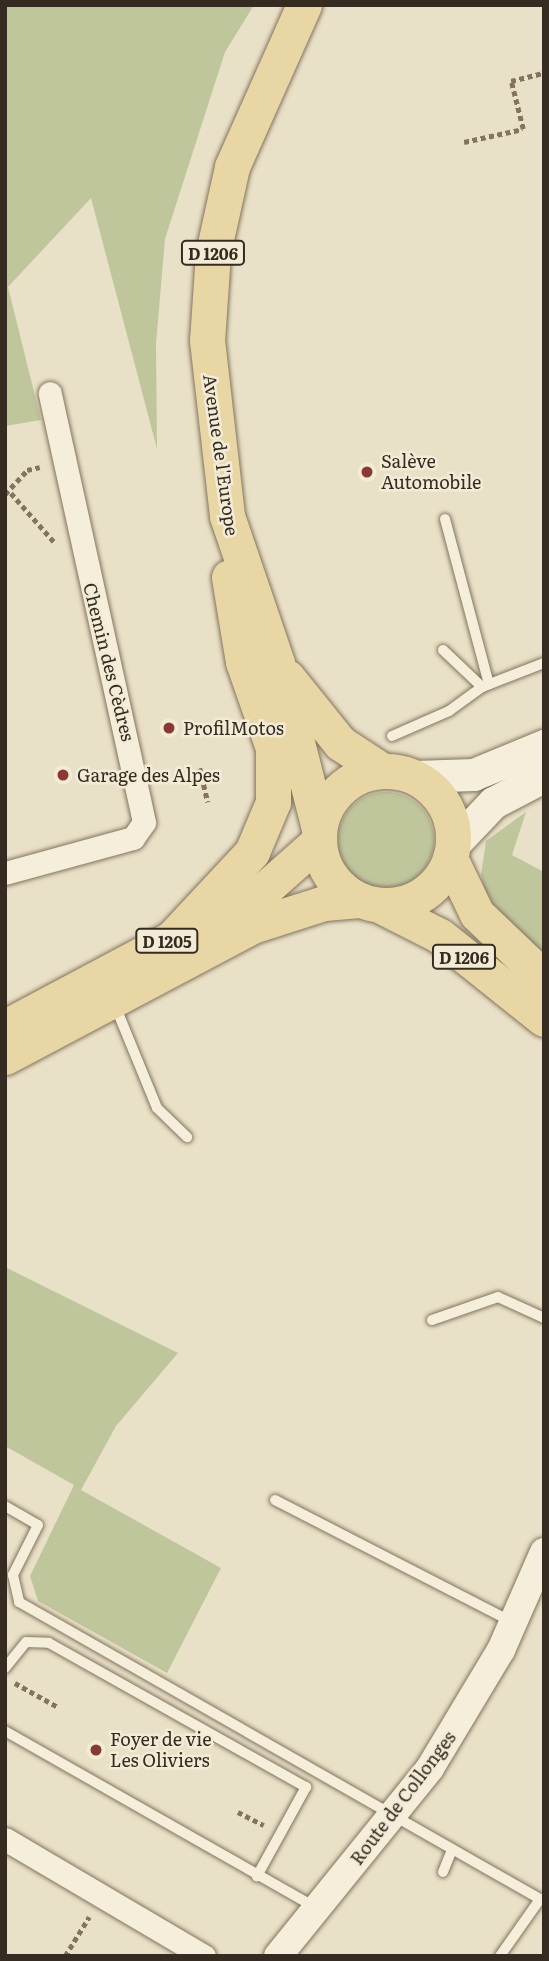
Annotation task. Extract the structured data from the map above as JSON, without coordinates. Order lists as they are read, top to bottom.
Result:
{
  "streets": {
    "main road": ["D 1206", "Avenue de l'Europe", "D 1205"],
    "street": ["Chemin des Cèdres", "Route de Collonges"]
  },
  "crossings": [
    ["D 1206", "Avenue de l'Europe"],
    ["D 1206", "D 1205"],
    ["Avenue de l'Europe", "D 1205"]
  ],
  "places": [
    "Salève Automobile",
    "ProfilMotos",
    "Garage des Alpes",
    "Foyer de vie Les Oliviers"
  ]
}
